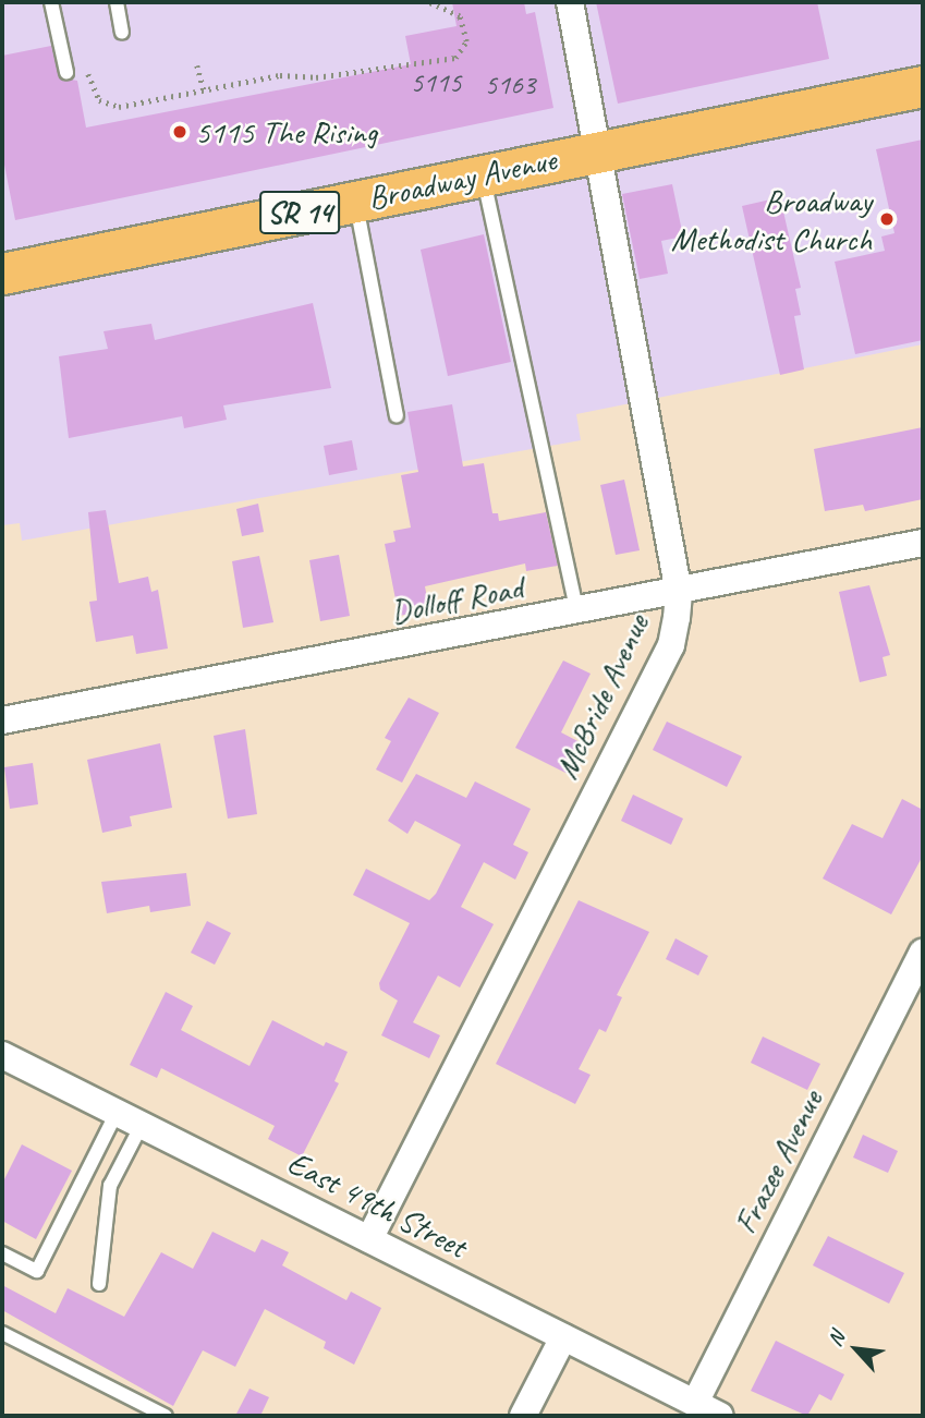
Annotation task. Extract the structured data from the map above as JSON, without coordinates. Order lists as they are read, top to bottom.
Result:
{
  "streets": {
    "main road": ["Broadway Avenue", "SR 14"],
    "street": [
      "Dolloff Road",
      "McBride Avenue",
      "Frazee Avenue",
      "East 49th Street"
    ]
  },
  "crossings": [
    ["Broadway Avenue", "McBride Avenue"],
    ["Dolloff Road", "McBride Avenue"],
    ["McBride Avenue", "East 49th Street"],
    ["Frazee Avenue", "East 49th Street"]
  ],
  "places": ["5115 The Rising", "Broadway Methodist Church"],
  "house_numbers": ["5115", "5163"],
  "north": "top left"
}
